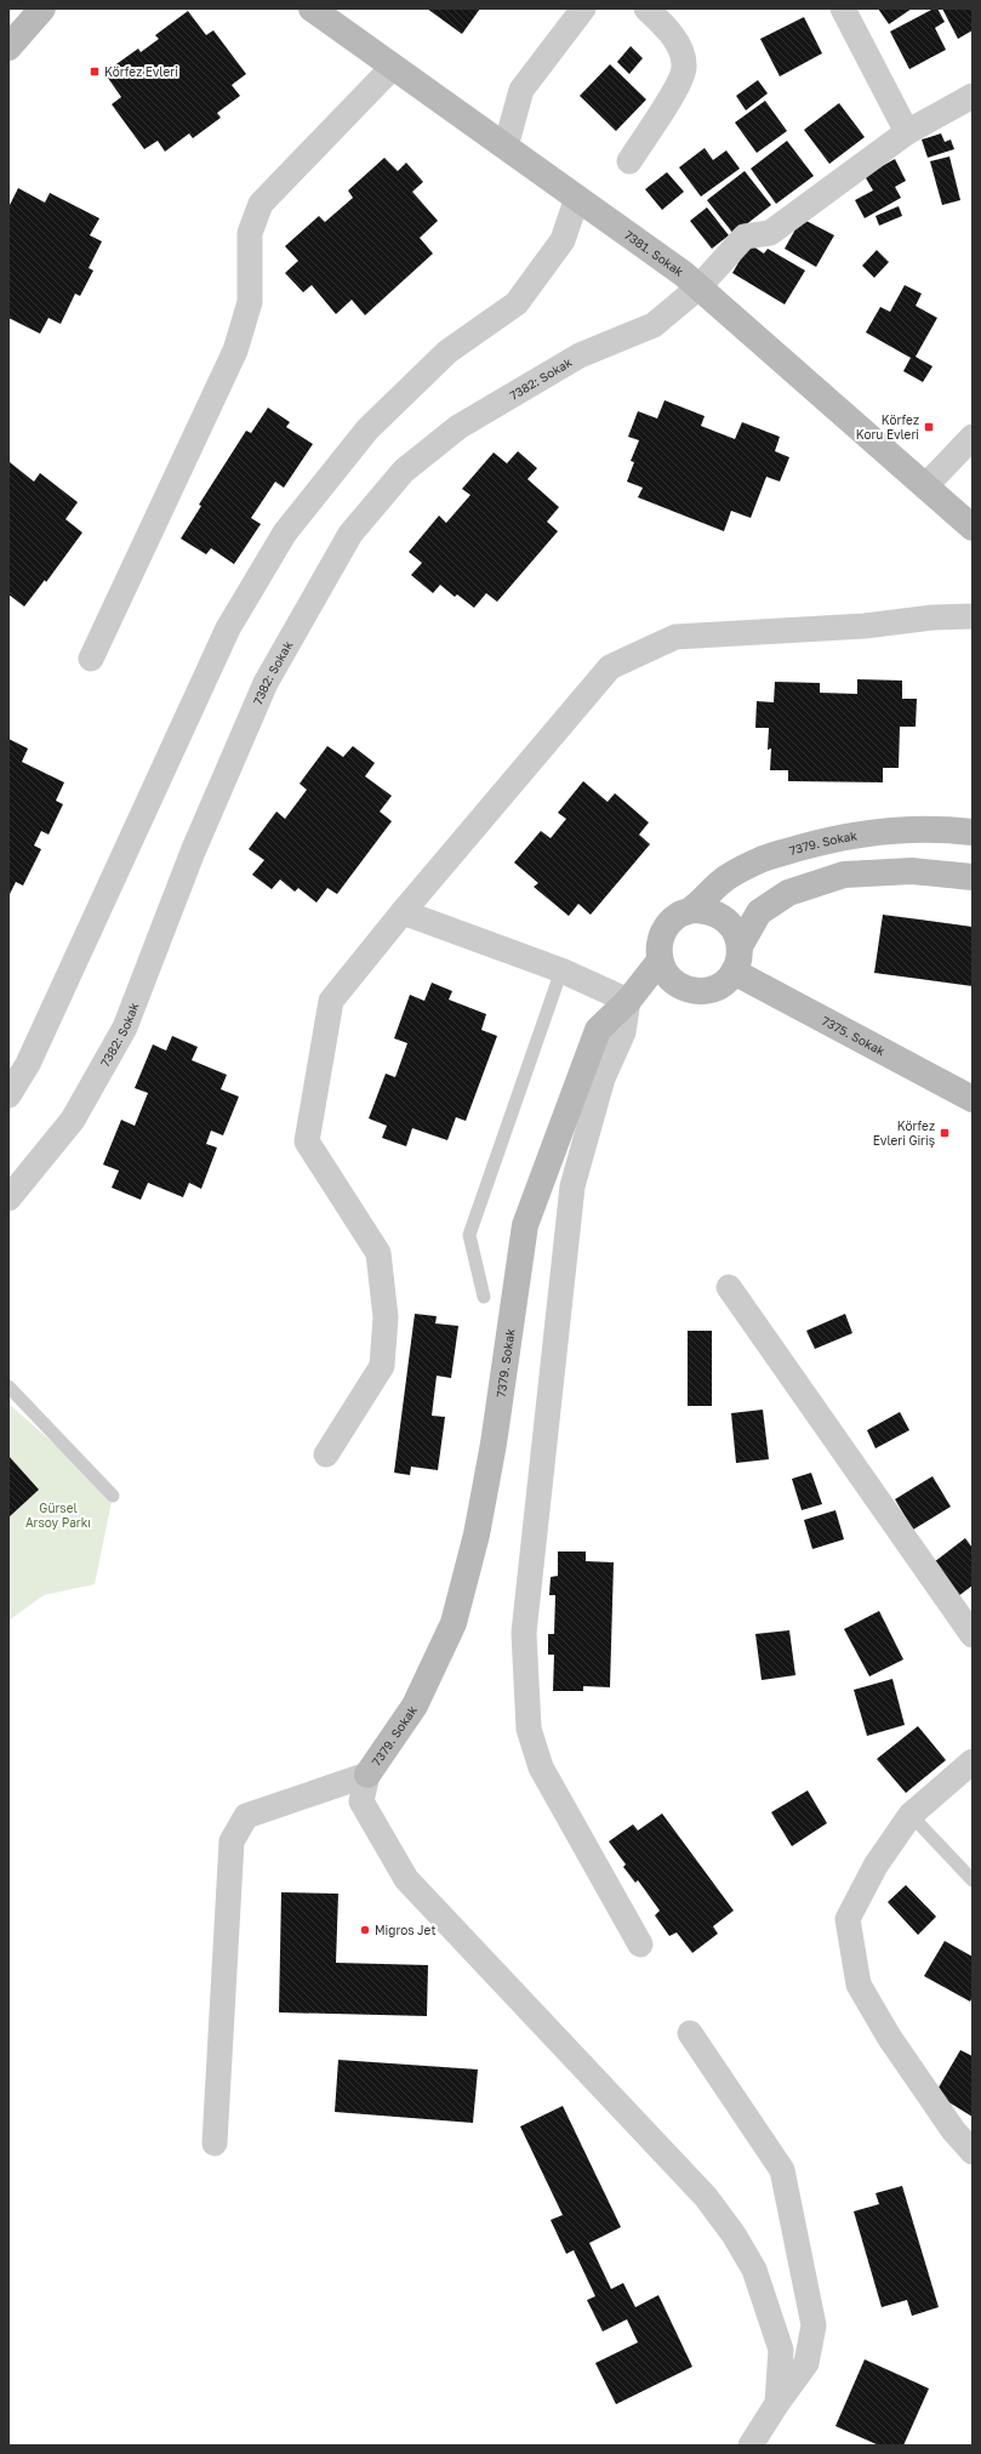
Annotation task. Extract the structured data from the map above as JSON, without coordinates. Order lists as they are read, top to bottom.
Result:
{
  "streets": {
    "street": [
      "7381. Sokak",
      "7382: Sokak",
      "7379. Sokak",
      "7375. Sokak"
    ]
  },
  "crossings": [
    ["7381. Sokak", "7382: Sokak"],
    ["7379. Sokak", "7375. Sokak"]
  ],
  "parks": ["Gürsel Arsoy Parkı"],
  "places": {
    "transit": ["Körfez Evleri", "Körfez Koru Evleri", "Körfez Evleri Giriş"],
    "other": ["Migros Jet"]
  }
}
